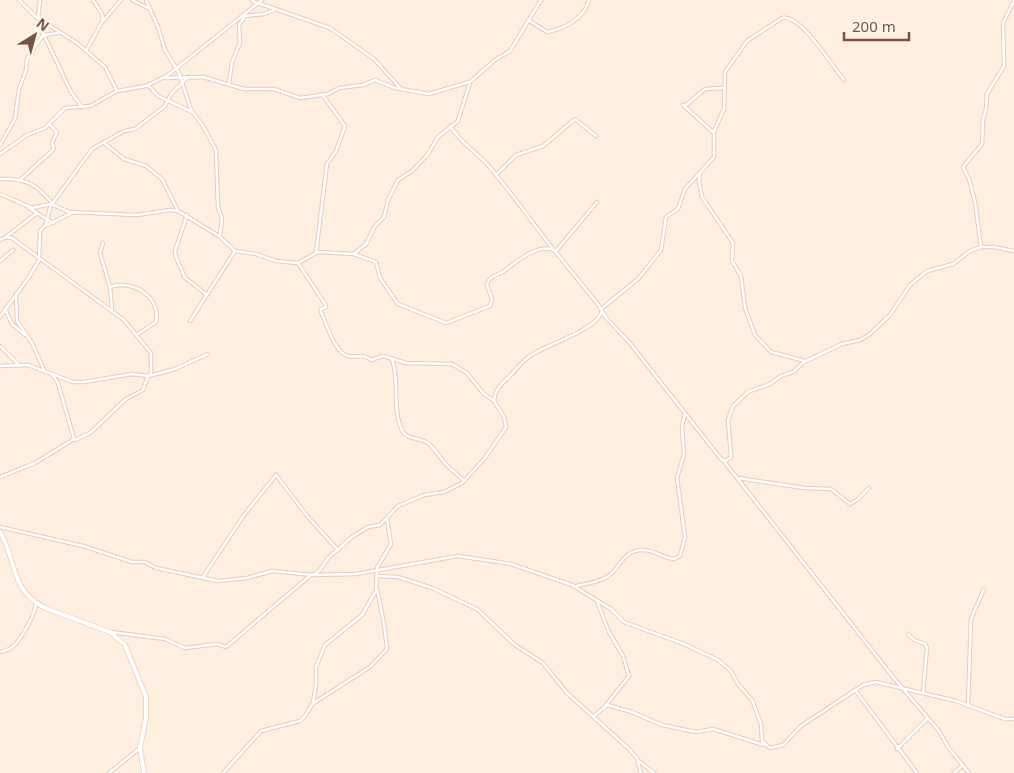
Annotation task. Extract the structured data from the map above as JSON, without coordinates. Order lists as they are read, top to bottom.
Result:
{
  "scale_bar": "200 m",
  "north": "top right"
}
